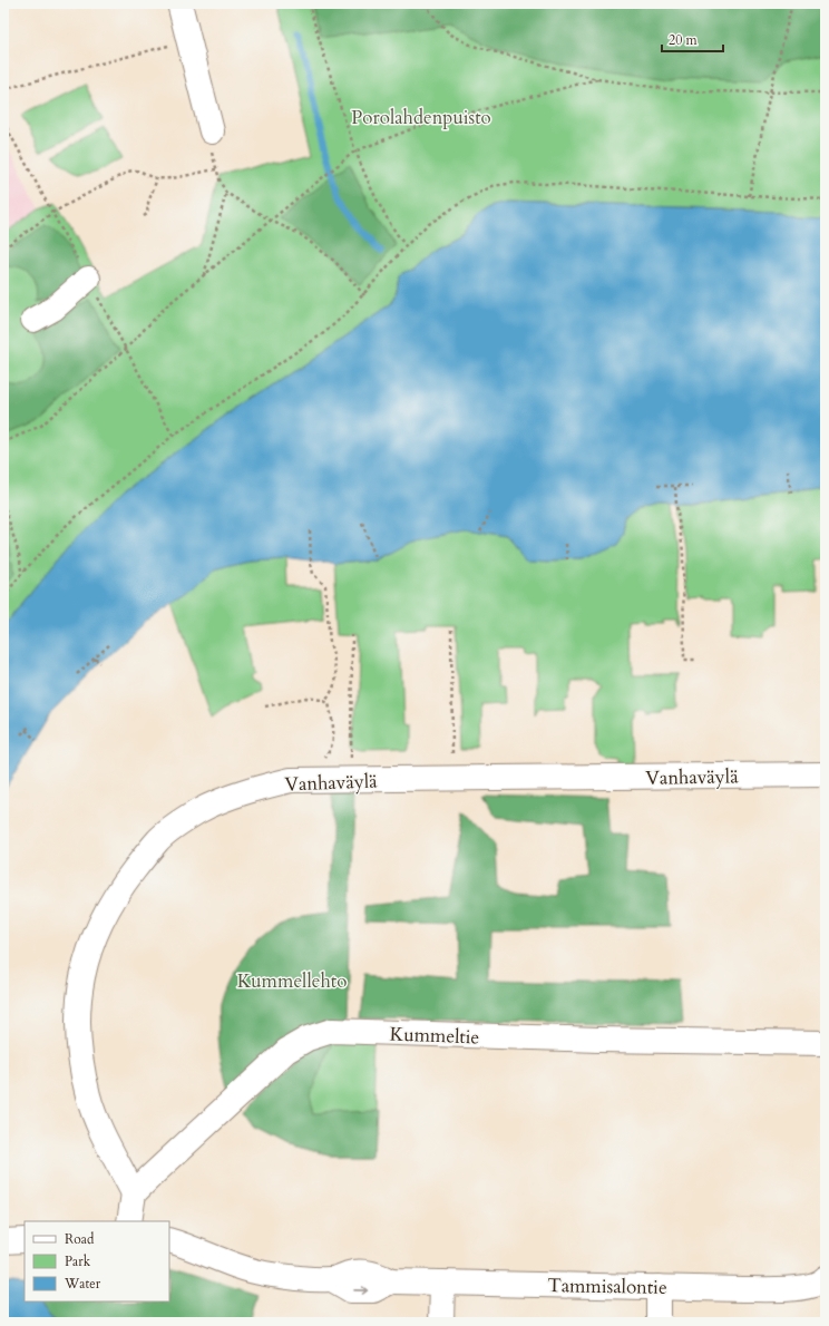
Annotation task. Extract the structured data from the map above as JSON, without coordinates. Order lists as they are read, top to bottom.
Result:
{
  "streets": {
    "street": ["Vanhaväylä", "Kummeltie", "Tammisalontie"]
  },
  "crossings": [
    ["Vanhaväylä", "Kummeltie"]
  ],
  "parks": ["Porolahdenpuisto", "Kummellehto"],
  "legend": ["Road", "Park", "Water"],
  "scale_bar": "20 m"
}
